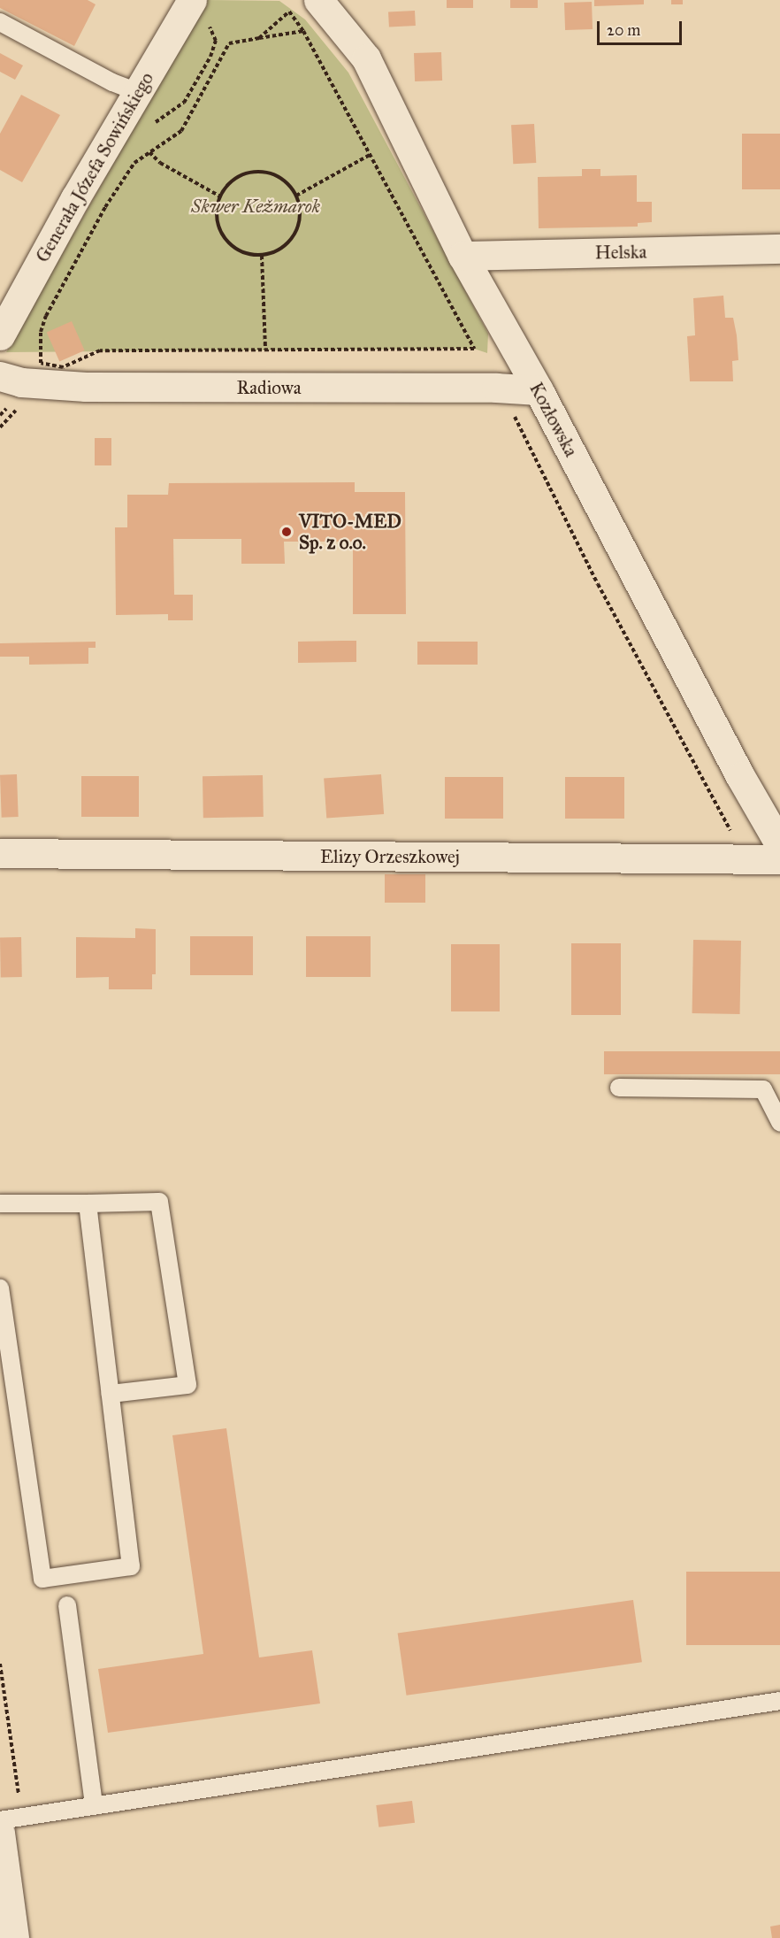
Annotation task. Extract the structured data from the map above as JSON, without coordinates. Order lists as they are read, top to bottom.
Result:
{
  "streets": {
    "street": [
      "Generała Józefa Sowińskiego",
      "Helska",
      "Radiowa",
      "Kozłowska",
      "Elizy Orzeszkowej"
    ]
  },
  "crossings": [
    ["Helska", "Kozłowska"],
    ["Radiowa", "Kozłowska"]
  ],
  "parks": ["Skwer Kežmarok"],
  "places": ["VITO-MED Sp. z o.o."],
  "scale_bar": "20 m"
}
